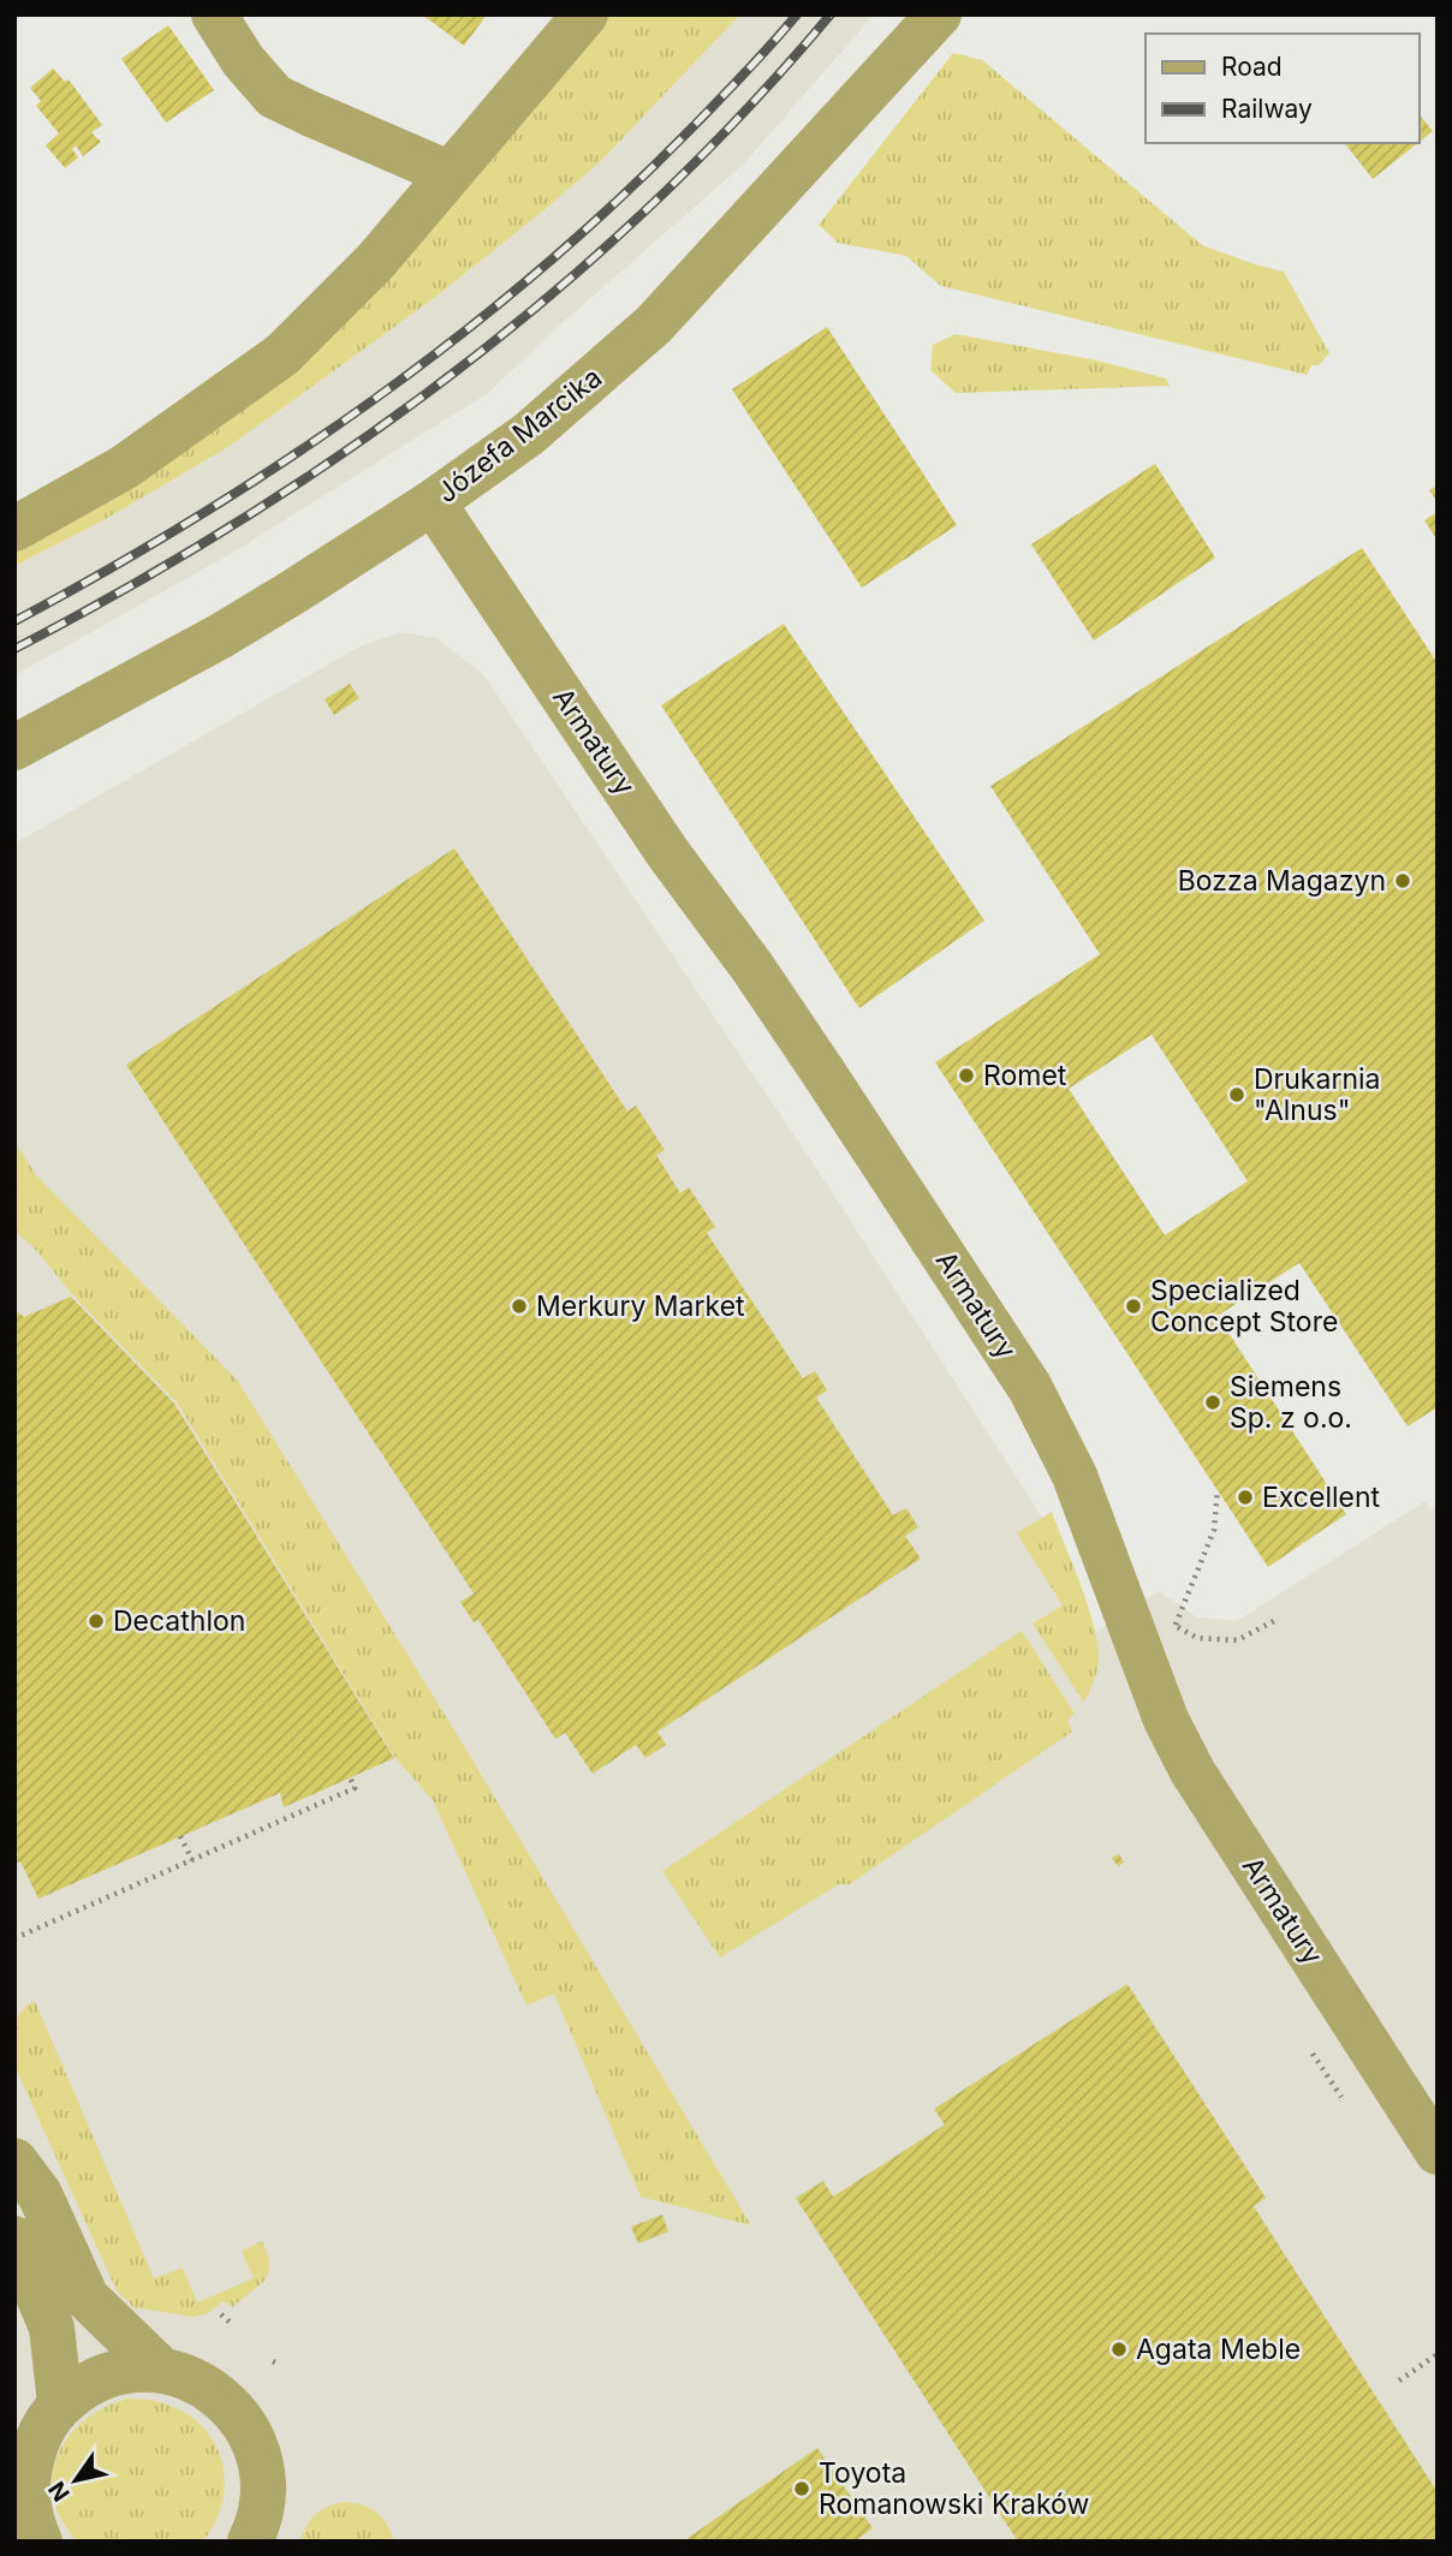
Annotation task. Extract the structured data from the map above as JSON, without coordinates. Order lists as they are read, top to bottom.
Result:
{
  "streets": {
    "street": ["Józefa Marcika", "Armatury"]
  },
  "crossings": [
    ["Józefa Marcika", "Armatury"]
  ],
  "places": [
    "Bozza Magazyn",
    "Romet",
    "Drukarnia \"Alnus\"",
    "Merkury Market",
    "Specialized Concept Store",
    "Siemens Sp. z o.o.",
    "Excellent",
    "Decathlon",
    "Agata Meble",
    "Toyota Romanowski Kraków"
  ],
  "legend": ["Road", "Railway"],
  "north": "bottom left"
}
